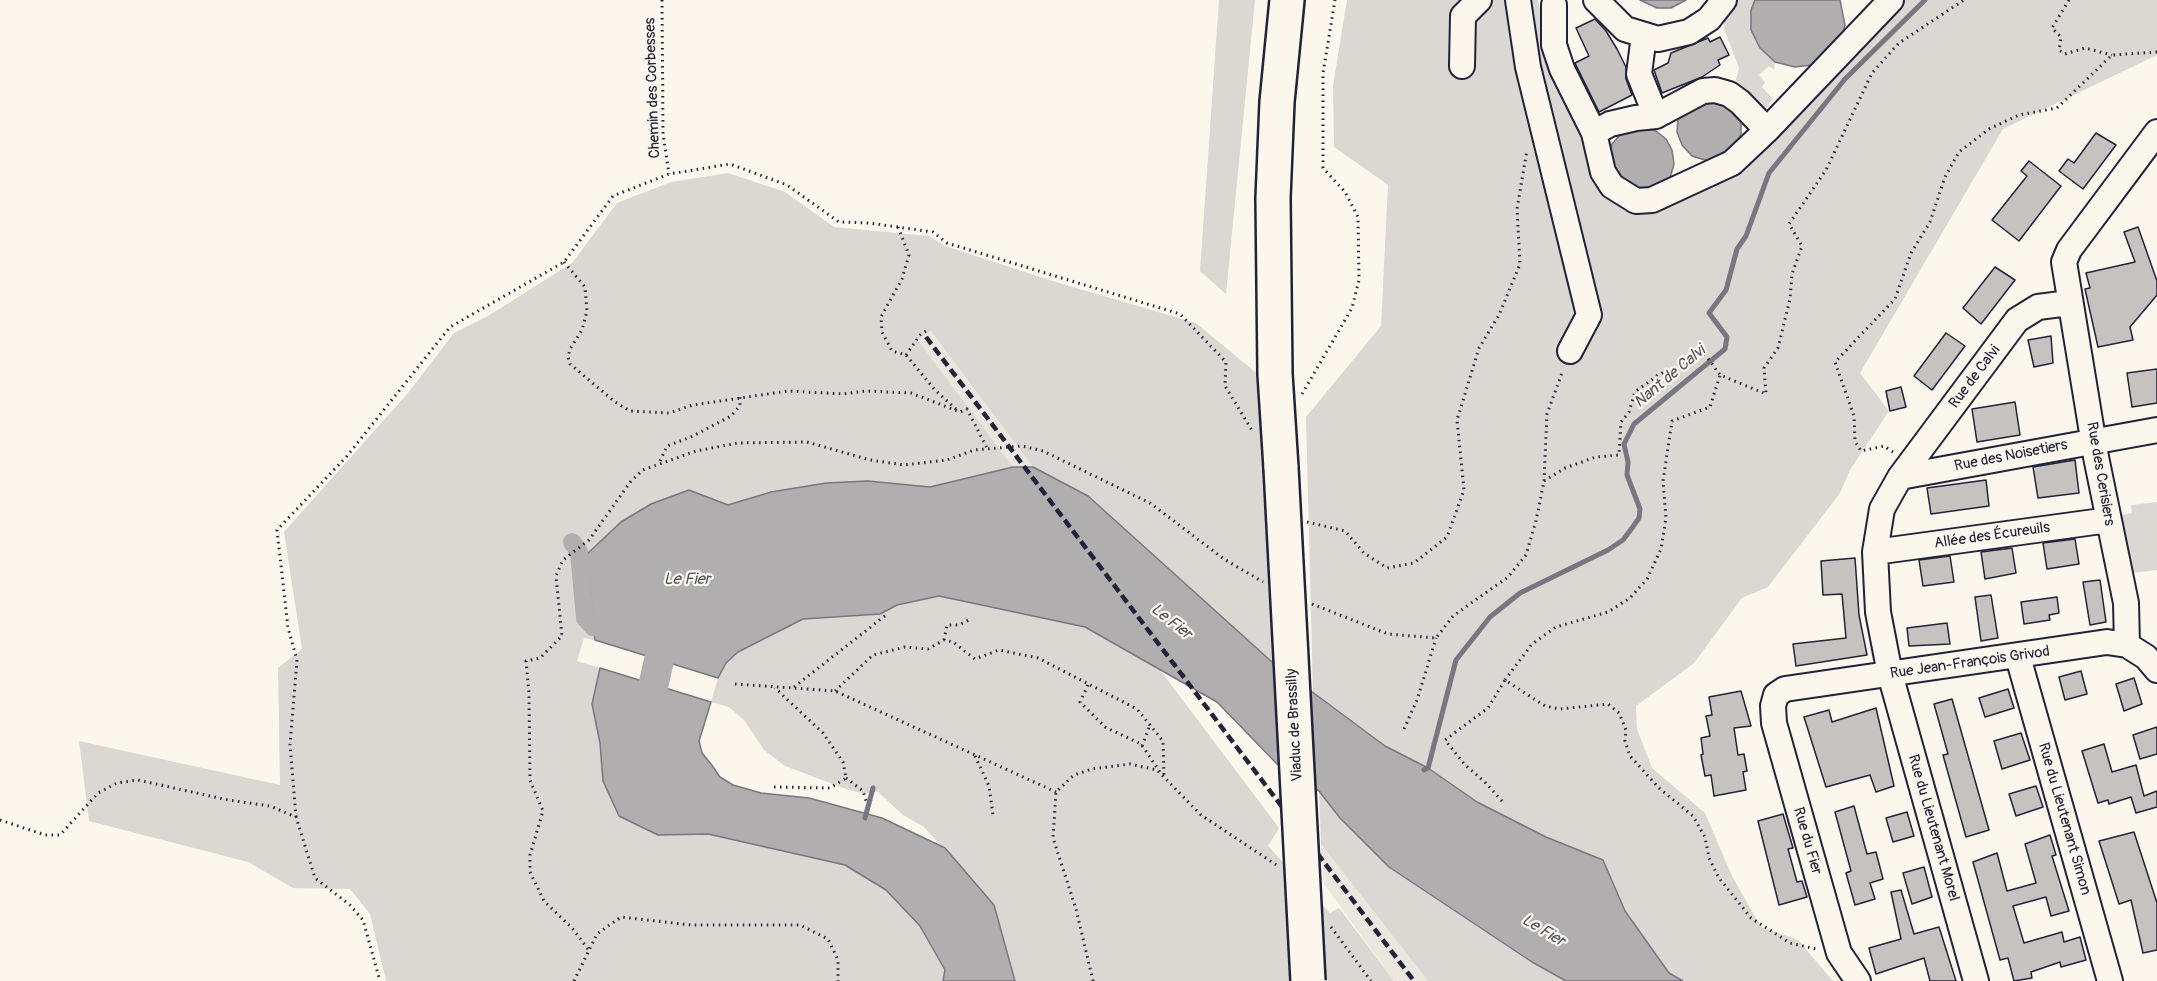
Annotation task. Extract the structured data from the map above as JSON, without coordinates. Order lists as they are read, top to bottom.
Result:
{
  "streets": {
    "highway": ["Viaduc de Brassilly"],
    "street": [
      "Rue de Calvi",
      "Rue des Noisetiers",
      "Rue des Cerisiers",
      "Allée des Écureuils",
      "Rue Jean-François Grivod",
      "Rue du Lieutenant Simon",
      "Rue du Lieutenant Morel",
      "Rue du Fier"
    ],
    "path": ["Chemin des Corbesses"]
  },
  "crossings": [
    ["Rue de Calvi", "Rue des Noisetiers"],
    ["Rue de Calvi", "Rue des Cerisiers"],
    ["Rue de Calvi", "Allée des Écureuils"],
    ["Rue de Calvi", "Rue Jean-François Grivod"],
    ["Rue de Calvi", "Rue du Lieutenant Morel"],
    ["Rue des Noisetiers", "Rue des Cerisiers"],
    ["Rue des Cerisiers", "Allée des Écureuils"],
    ["Rue des Cerisiers", "Rue Jean-François Grivod"],
    ["Rue Jean-François Grivod", "Rue du Lieutenant Simon"],
    ["Rue Jean-François Grivod", "Rue du Lieutenant Morel"],
    ["Rue Jean-François Grivod", "Rue du Fier"]
  ],
  "water": ["Nant de Calvi", "Le Fier"]
}
